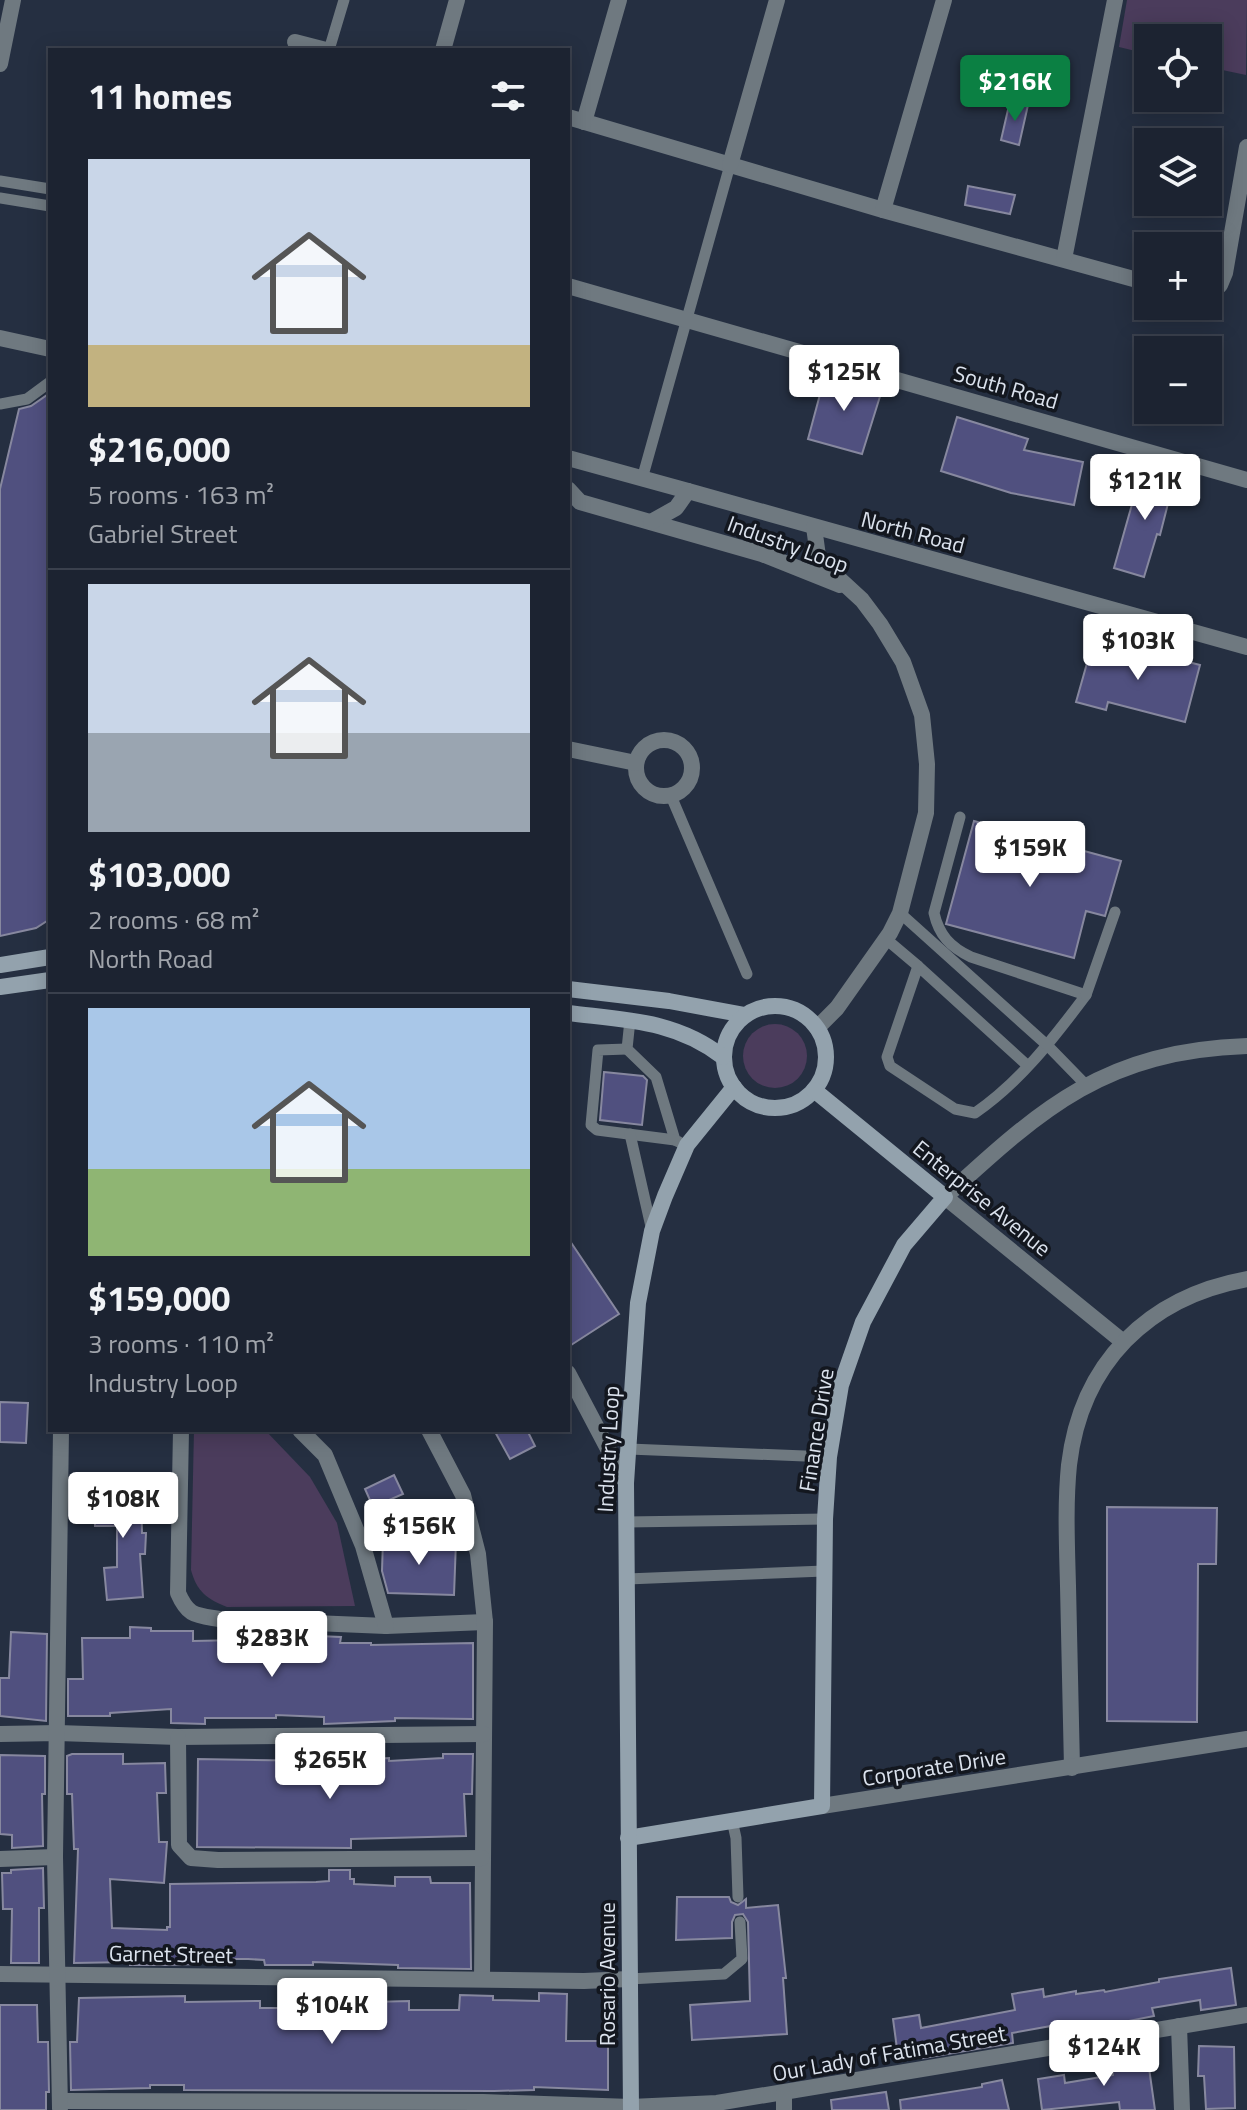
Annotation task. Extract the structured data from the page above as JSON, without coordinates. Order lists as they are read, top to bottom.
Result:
{
  "streets": {
    "main road": [
      "Industry Loop",
      "Enterprise Avenue",
      "Finance Drive",
      "Corporate Drive",
      "Rosario Avenue"
    ],
    "street": [
      "South Road",
      "North Road",
      "Garnet Street",
      "Our Lady of Fatima Street"
    ]
  },
  "crossings": [
    ["Industry Loop", "Enterprise Avenue"],
    ["Industry Loop", "Corporate Drive"],
    ["Industry Loop", "Rosario Avenue"],
    ["Enterprise Avenue", "Finance Drive"],
    ["Finance Drive", "Corporate Drive"],
    ["Corporate Drive", "Rosario Avenue"],
    ["Garnet Street", "Rosario Avenue"],
    ["Rosario Avenue", "Our Lady of Fatima Street"]
  ],
  "page": {
    "map_buttons": ["+", "−"],
    "heading": "11 homes",
    "price": [
      "$216K",
      "$125K",
      "$121K",
      "$103K",
      "$159K",
      "$108K",
      "$156K",
      "$283K",
      "$265K",
      "$104K",
      "$124K"
    ],
    "list": [
      {
        "name": "$216,000",
        "note": "5 rooms · 163 m² · Gabriel Street"
      },
      {
        "name": "$103,000",
        "note": "2 rooms · 68 m² · North Road"
      },
      {
        "name": "$159,000",
        "note": "3 rooms · 110 m² · Industry Loop"
      }
    ]
  }
}
